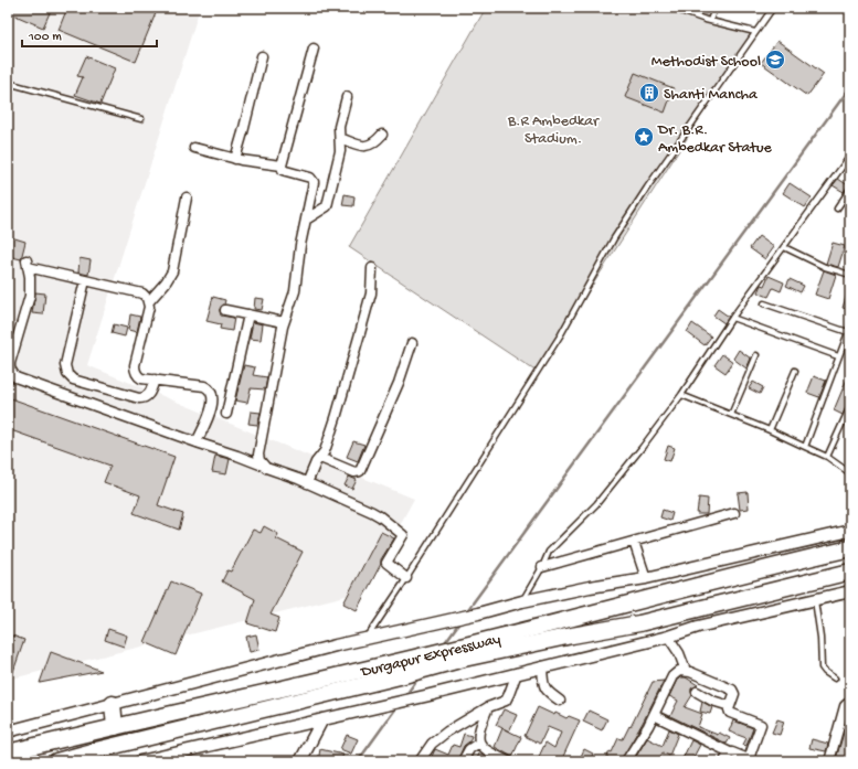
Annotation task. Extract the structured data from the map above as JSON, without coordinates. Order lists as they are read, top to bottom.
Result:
{
  "streets": {
    "highway": ["Durgapur Expressway"]
  },
  "parks": ["B.R Ambedkar Stadium."],
  "places": {
    "school or university": ["Methodist School"],
    "building": ["Shanti Mancha"],
    "place": ["Dr. B.R. Ambedkar Statue"]
  },
  "scale_bar": "100 m"
}
